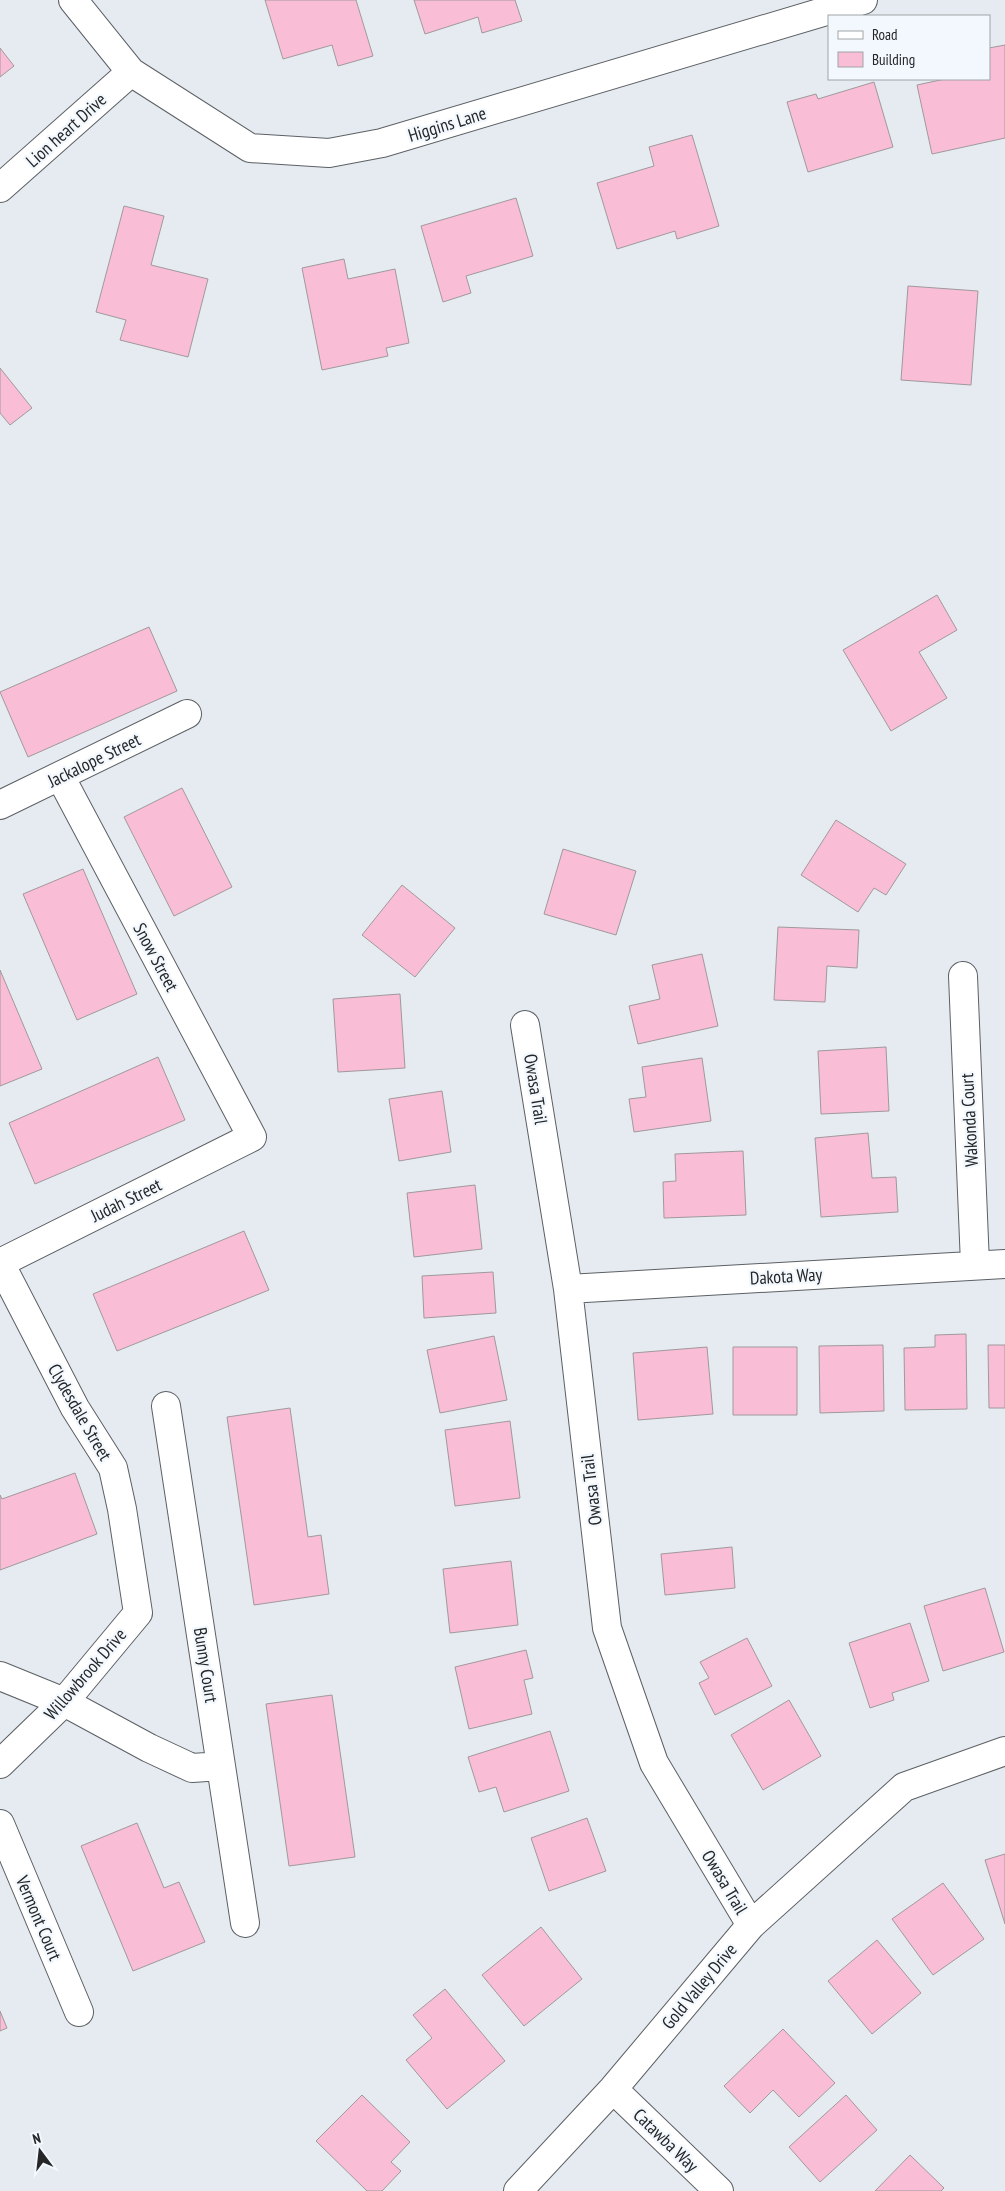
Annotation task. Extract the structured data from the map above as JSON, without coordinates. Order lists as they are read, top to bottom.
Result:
{
  "streets": {
    "street": [
      "Higgins Lane",
      "Lion heart Drive",
      "Jackalope Street",
      "Snow Street",
      "Owasa Trail",
      "Wakonda Court",
      "Judah Street",
      "Dakota Way",
      "Clydesdale Street",
      "Bunny Court",
      "Willowbrook Drive",
      "Vermont Court",
      "Gold Valley Drive",
      "Catawba Way"
    ]
  },
  "crossings": [
    ["Higgins Lane", "Lion heart Drive"],
    ["Jackalope Street", "Snow Street"],
    ["Snow Street", "Judah Street"],
    ["Owasa Trail", "Dakota Way"],
    ["Owasa Trail", "Gold Valley Drive"],
    ["Wakonda Court", "Dakota Way"],
    ["Judah Street", "Clydesdale Street"],
    ["Clydesdale Street", "Willowbrook Drive"],
    ["Gold Valley Drive", "Catawba Way"]
  ],
  "legend": ["Road", "Building"],
  "north": "top"
}
